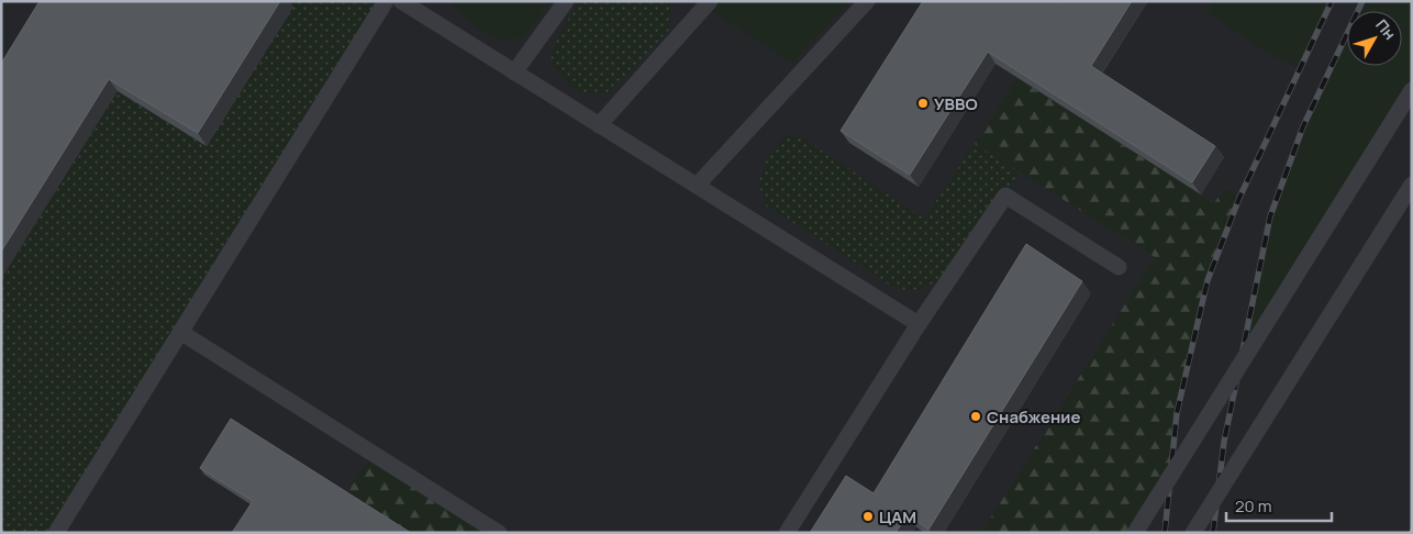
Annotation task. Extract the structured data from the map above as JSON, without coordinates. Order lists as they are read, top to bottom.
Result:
{
  "places": ["УВВО", "Снабжение", "ЦАМ"],
  "scale_bar": "20 m",
  "north": "top right"
}
